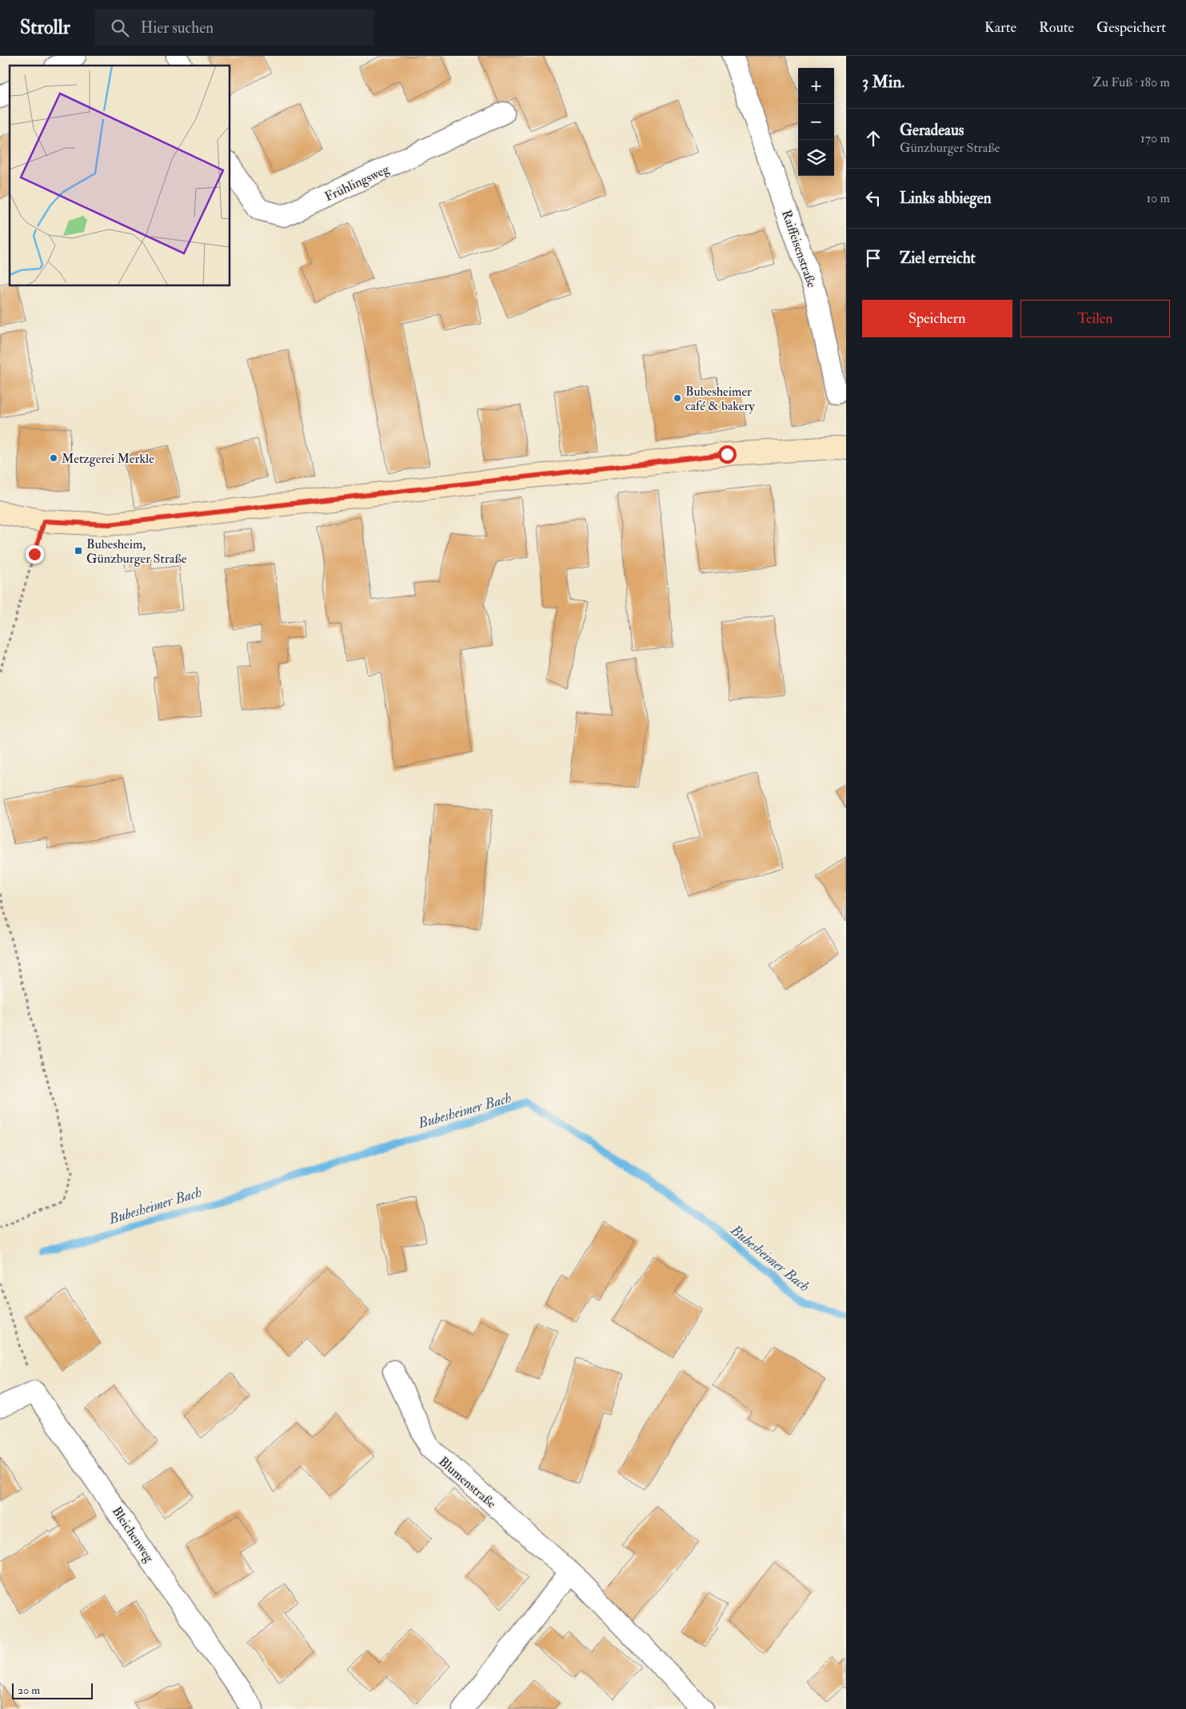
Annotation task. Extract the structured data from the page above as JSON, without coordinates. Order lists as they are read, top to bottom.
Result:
{
  "streets": {
    "street": [
      "Frühlingsweg",
      "Raiffeisenstraße",
      "Blumenstraße",
      "Bleichenweg"
    ]
  },
  "water": ["Bubesheimer Bach"],
  "places": {
    "other": ["Bubesheimer café & bakery", "Metzgerei Merkle"],
    "transit": ["Bubesheim, Günzburger Straße"]
  },
  "scale_bar": "20 m",
  "page": {
    "header": "Strollr",
    "search": "Hier suchen",
    "nav": ["Karte", "Route", "Gespeichert"],
    "heading": ["3 Min.", "Zu Fuß · 180 m"],
    "map_buttons": ["+", "−"],
    "list": [
      ["Geradeaus", "Günzburger Straße", "170 m"],
      ["Links abbiegen", "10 m"],
      "Ziel erreicht"
    ],
    "buttons": ["Speichern", "Teilen"],
    "scale": "20 m"
  }
}
